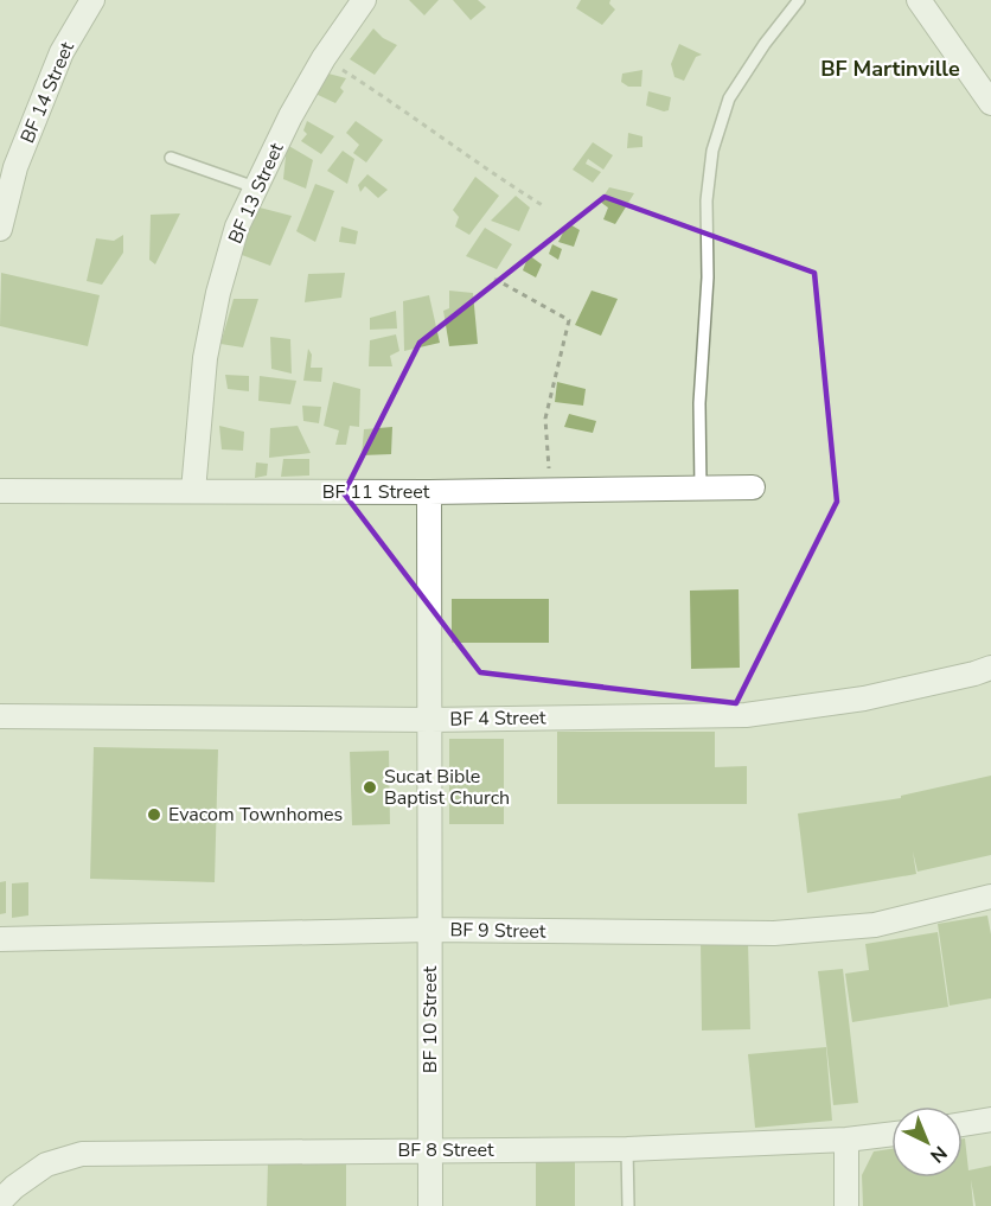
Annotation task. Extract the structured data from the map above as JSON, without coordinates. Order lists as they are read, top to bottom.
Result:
{
  "streets": {
    "street": [
      "BF 14 Street",
      "BF 13 Street",
      "BF 11 Street",
      "BF 4 Street",
      "BF 9 Street",
      "BF 10 Street",
      "BF 8 Street"
    ]
  },
  "crossings": [
    ["BF 13 Street", "BF 11 Street"],
    ["BF 11 Street", "BF 10 Street"],
    ["BF 4 Street", "BF 10 Street"],
    ["BF 9 Street", "BF 10 Street"],
    ["BF 10 Street", "BF 8 Street"]
  ],
  "districts": ["BF Martinville"],
  "places": ["Sucat Bible Baptist Church", "Evacom Townhomes"],
  "north": "bottom right"
}
